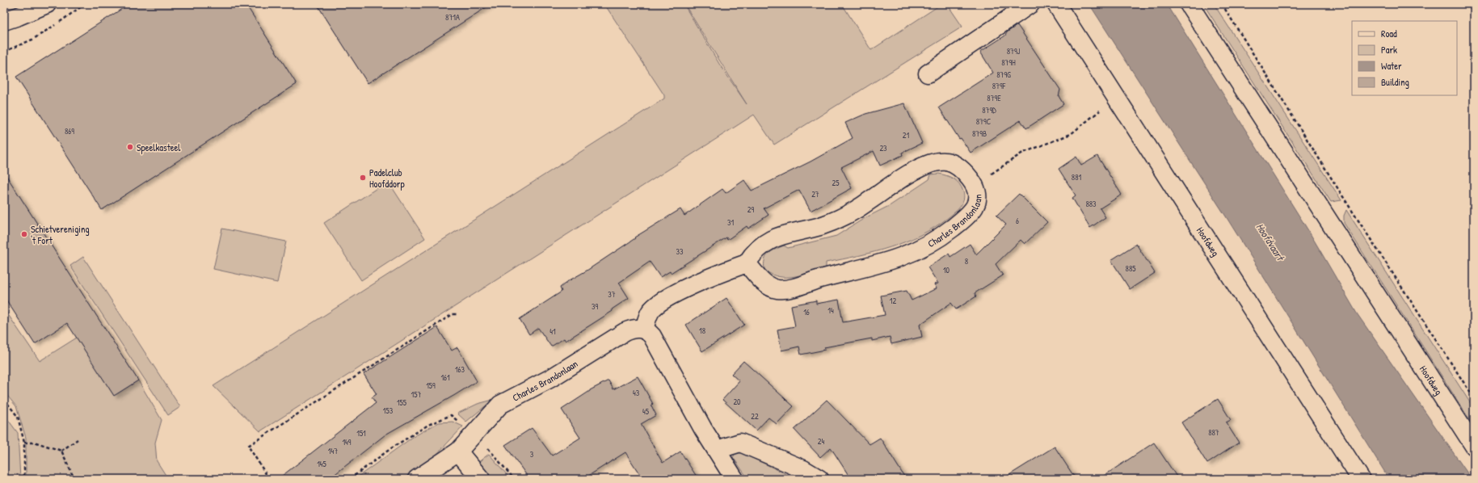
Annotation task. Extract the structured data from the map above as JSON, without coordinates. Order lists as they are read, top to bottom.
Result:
{
  "streets": {
    "street": ["Charles Brandonlaan", "Hoofdweg"]
  },
  "water": ["Hoofdvaart"],
  "places": ["Speelkasteel", "Padelclub Hoofddorp", "Schietvereniging 't Fort"],
  "house_numbers": [
    "871A",
    "879J",
    "879H",
    "879G",
    "879F",
    "879E",
    "879D",
    "879C",
    "869",
    "879B",
    "21",
    "23",
    "881",
    "25",
    "27",
    "883",
    "29",
    "6",
    "31",
    "33",
    "8",
    "885",
    "10",
    "37",
    "12",
    "39",
    "14",
    "16",
    "18",
    "41",
    "163",
    "161",
    "159",
    "43",
    "157",
    "20",
    "155",
    "153",
    "45",
    "22",
    "887",
    "151",
    "24",
    "149",
    "147",
    "3",
    "145"
  ],
  "legend": [
    "Road",
    "Park",
    "Water",
    "Building"
  ]
}
